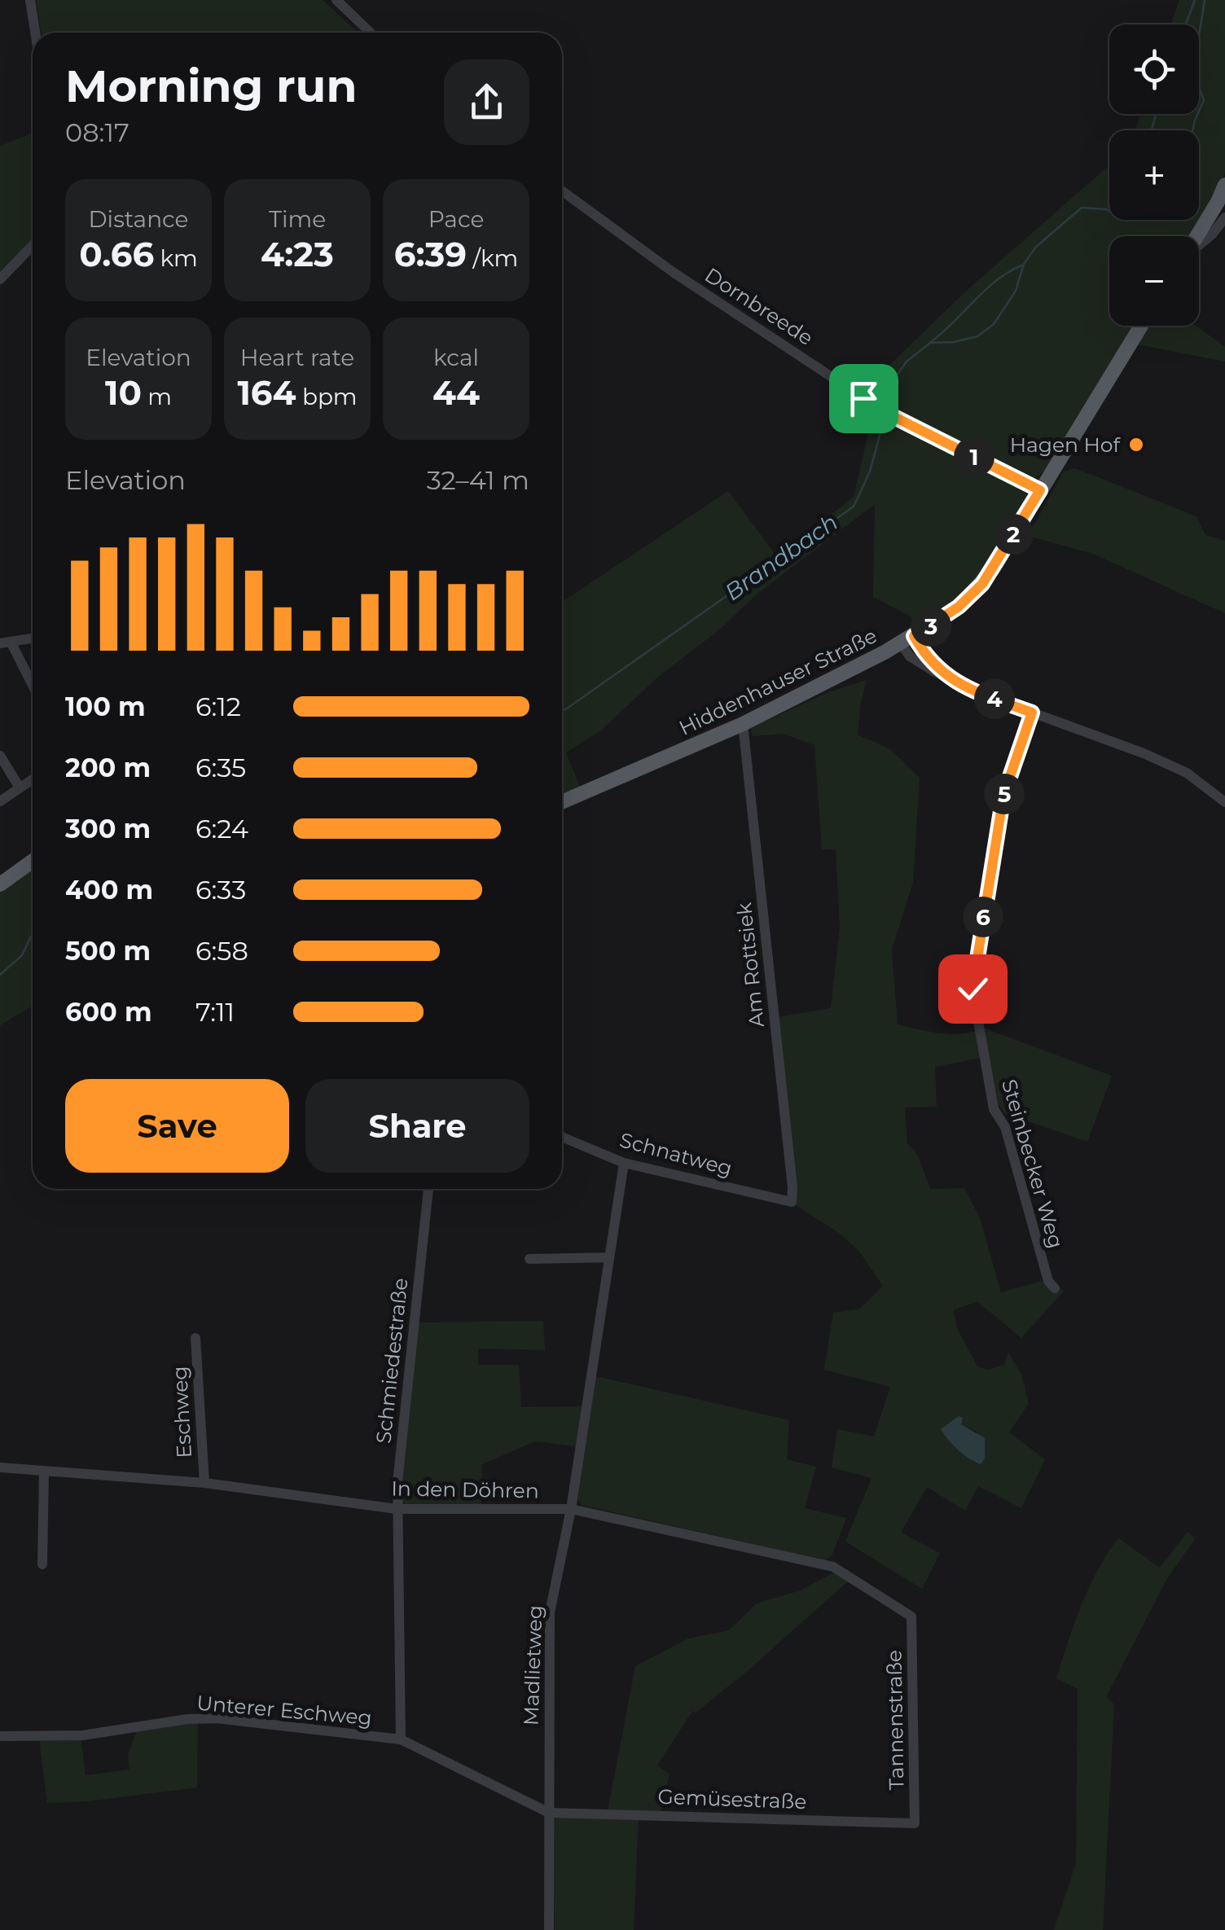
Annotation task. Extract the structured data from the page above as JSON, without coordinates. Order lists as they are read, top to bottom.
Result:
{
  "streets": {
    "main road": ["Hiddenhauser Straße"],
    "street": [
      "Dornbreede",
      "Am Rottsiek",
      "Schnatweg",
      "Steinbecker Weg",
      "Schmiedestraße",
      "Eschweg",
      "In den Döhren",
      "Madlietweg",
      "Unterer Eschweg",
      "Tannenstraße",
      "Gemüsestraße"
    ]
  },
  "crossings": [
    ["Dornbreede", "Hiddenhauser Straße"],
    ["Hiddenhauser Straße", "Am Rottsiek"],
    ["Am Rottsiek", "Schnatweg"],
    ["Schnatweg", "Madlietweg"],
    ["Schmiedestraße", "In den Döhren"],
    ["Schmiedestraße", "Unterer Eschweg"],
    ["Eschweg", "In den Döhren"],
    ["In den Döhren", "Madlietweg"],
    ["In den Döhren", "Tannenstraße"],
    ["Madlietweg", "Unterer Eschweg"],
    ["Madlietweg", "Gemüsestraße"],
    ["Unterer Eschweg", "Gemüsestraße"],
    ["Tannenstraße", "Gemüsestraße"]
  ],
  "water": ["Brandbach"],
  "places": ["Hagen Hof"],
  "page": {
    "map_buttons": ["+", "−"],
    "heading": ["Morning run", "08:17"],
    "stats": [
      ["Distance", "0.66 km"],
      ["Time", "4:23"],
      ["Pace", "6:39 /km"],
      ["Elevation", "10 m"],
      ["Heart rate", "164 bpm"],
      ["kcal", "44"]
    ],
    "pins": [
      "1",
      "2",
      "3",
      "4",
      "5",
      "6"
    ],
    "chart": ["Elevation", "32–41 m"],
    "list": [
      {
        "name": "100 m",
        "note": "6:12"
      },
      {
        "name": "200 m",
        "note": "6:35"
      },
      {
        "name": "300 m",
        "note": "6:24"
      },
      {
        "name": "400 m",
        "note": "6:33"
      },
      {
        "name": "500 m",
        "note": "6:58"
      },
      {
        "name": "600 m",
        "note": "7:11"
      }
    ],
    "buttons": ["Save", "Share"]
  }
}
